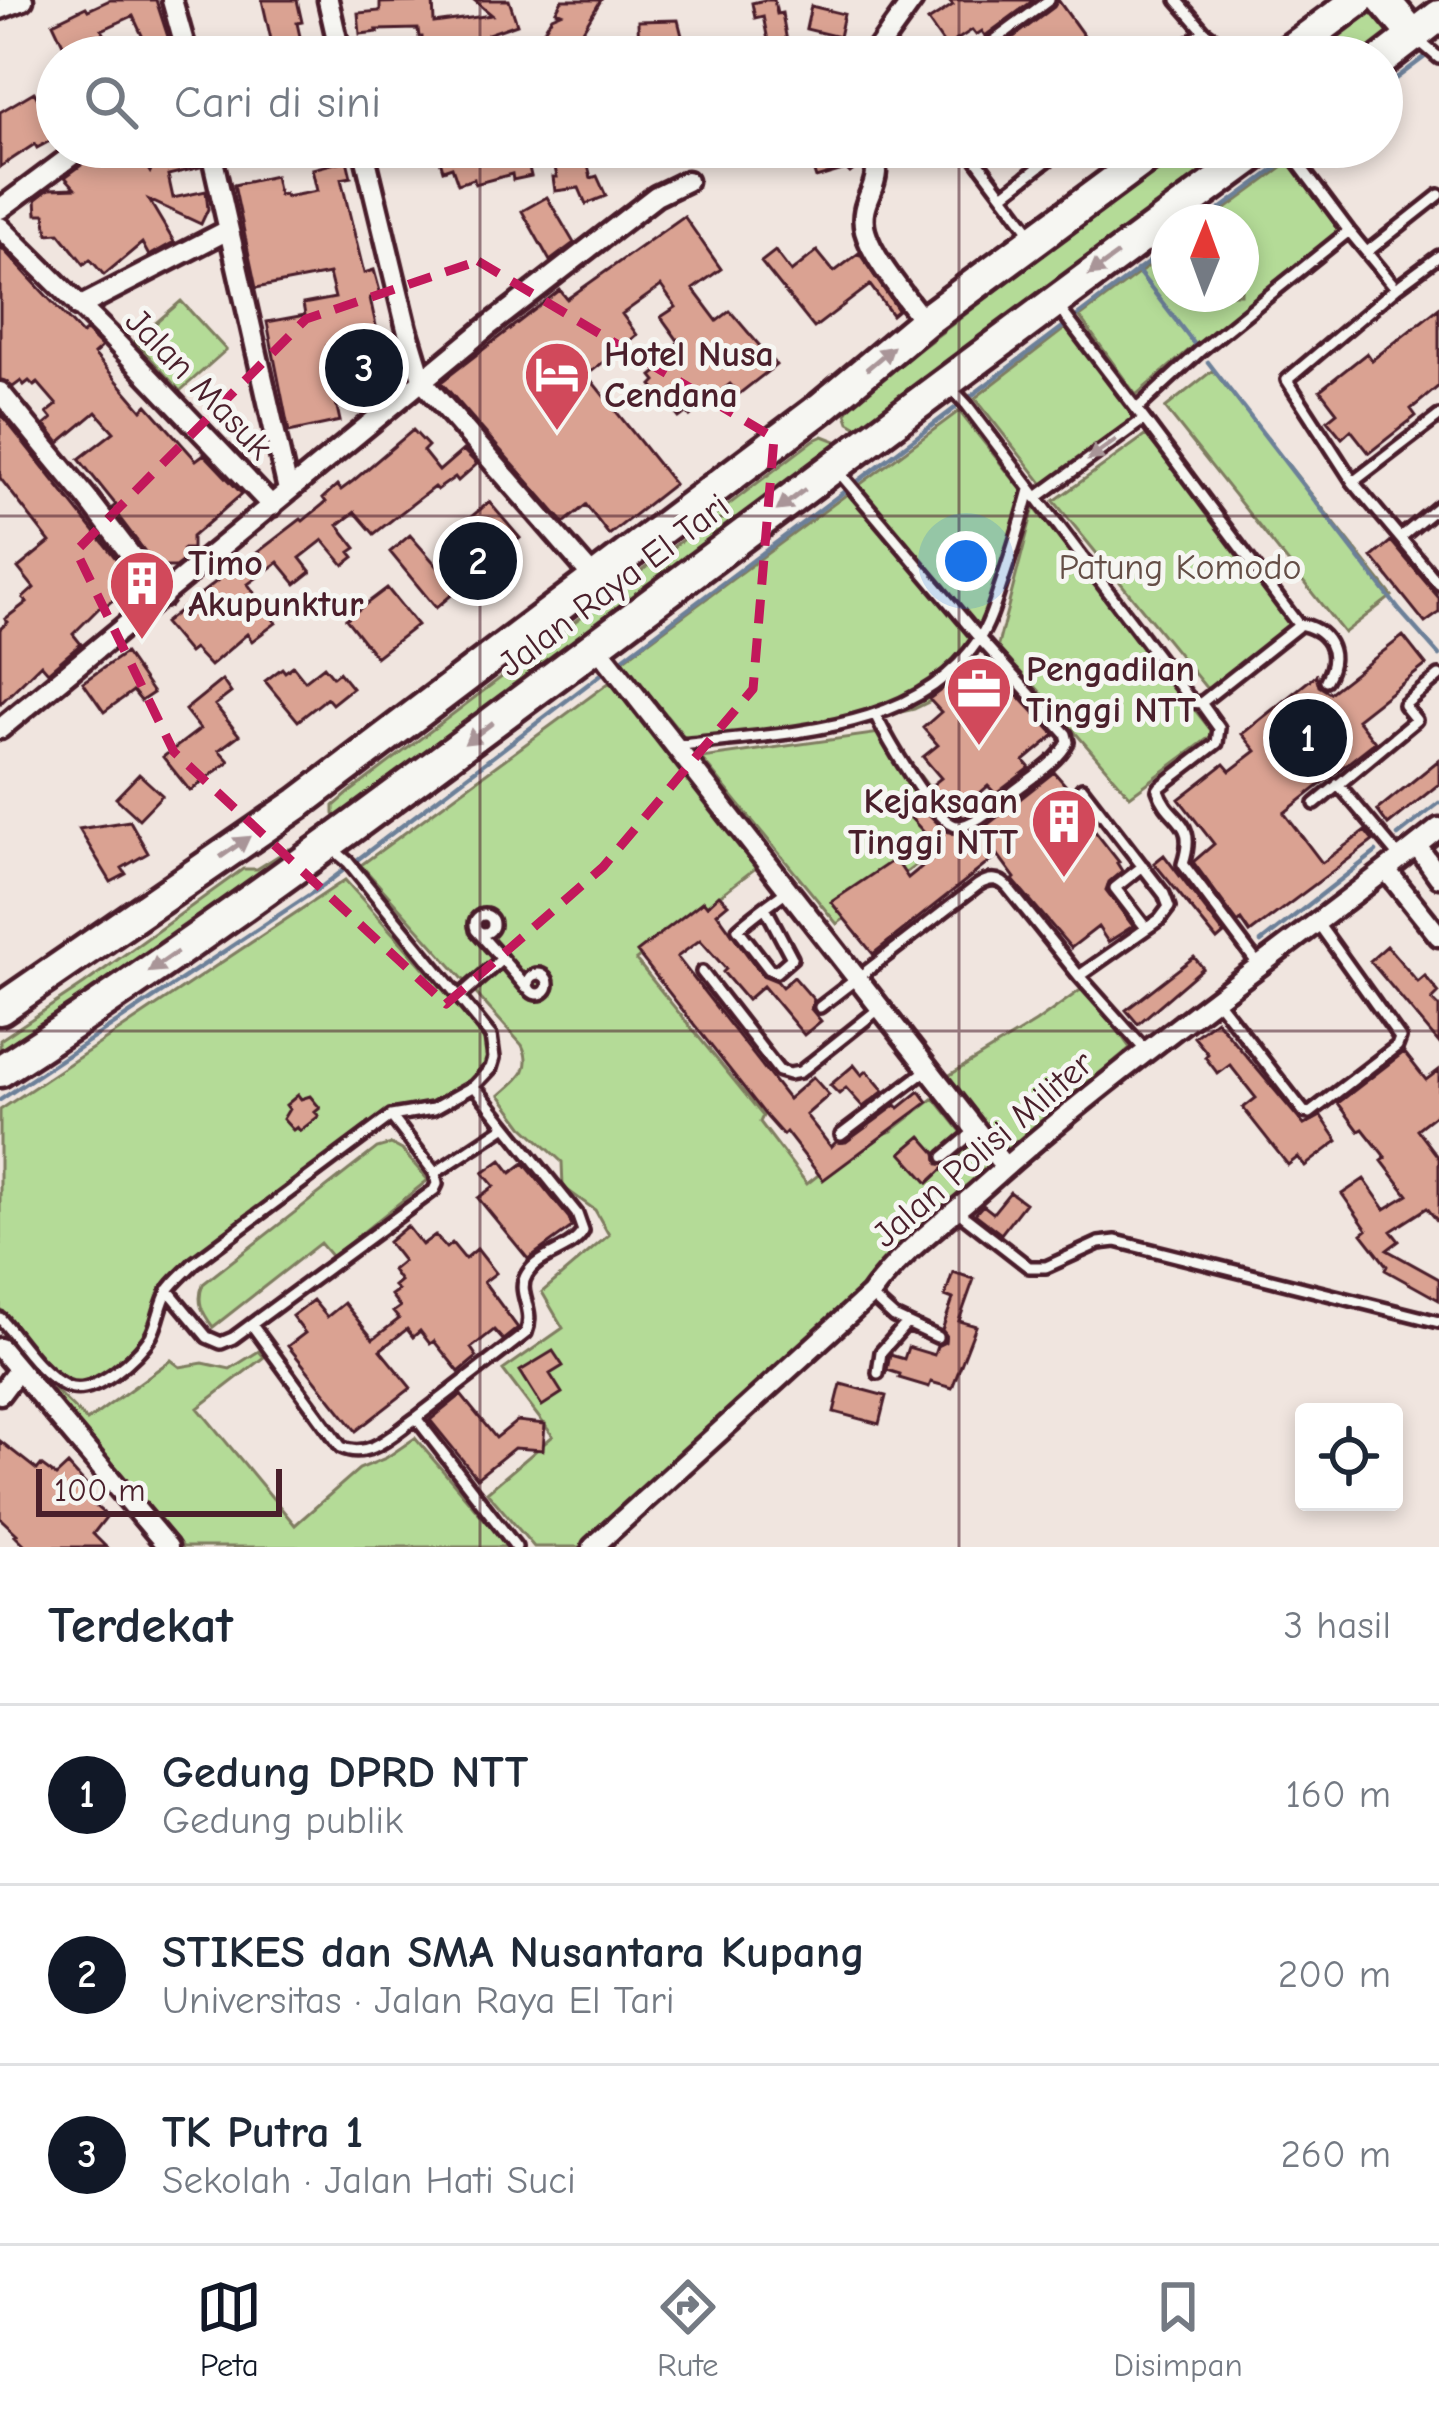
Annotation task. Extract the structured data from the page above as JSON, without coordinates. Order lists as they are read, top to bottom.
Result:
{
  "streets": {
    "main road": ["Jalan Raya El Tari"],
    "street": ["Jalan Masuk", "Jalan Polisi Militer"]
  },
  "parks": ["Patung Komodo"],
  "places": {
    "hotel": ["Hotel Nusa Cendana"],
    "building": ["Timo Akupunktur", "Kejaksaan Tinggi NTT"],
    "office": ["Pengadilan Tinggi NTT"]
  },
  "scale_bar": "100 m",
  "north": "top",
  "page": {
    "search": "Cari di sini",
    "pins": ["3", "2", "1"],
    "scale": "100 m",
    "heading": ["Terdekat", "3 hasil"],
    "list": [
      {
        "mark": "1",
        "name": "Gedung DPRD NTT",
        "note": "Gedung publik",
        "value": "160 m"
      },
      {
        "mark": "2",
        "name": "STIKES dan SMA Nusantara Kupang",
        "note": "Universitas · Jalan Raya El Tari",
        "value": "200 m"
      },
      {
        "mark": "3",
        "name": "TK Putra 1",
        "note": "Sekolah · Jalan Hati Suci",
        "value": "260 m"
      }
    ],
    "nav": ["Peta", "Rute", "Disimpan"]
  }
}
